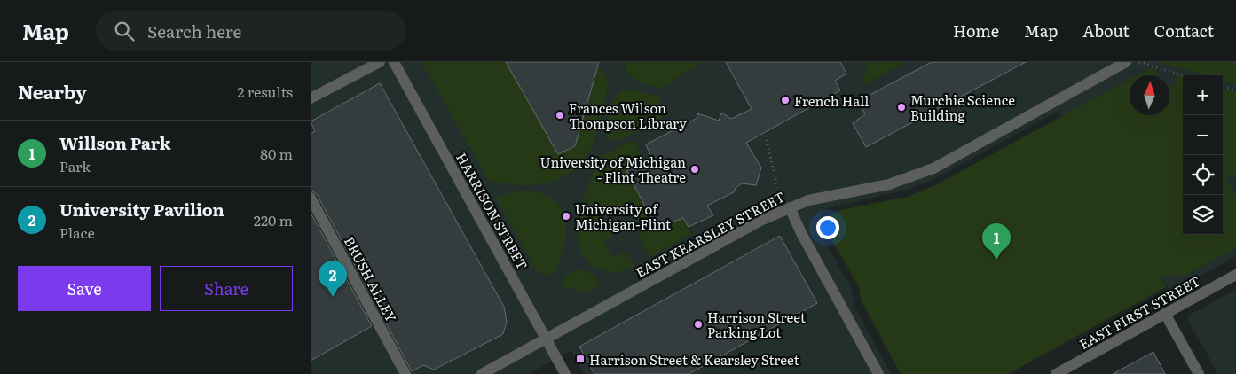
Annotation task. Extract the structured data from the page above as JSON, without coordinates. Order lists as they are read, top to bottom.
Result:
{
  "streets": {
    "street": [
      "HARRISON STREET",
      "EAST KEARSLEY STREET",
      "BRUSH ALLEY",
      "EAST FIRST STREET"
    ]
  },
  "crossings": [
    ["HARRISON STREET", "EAST KEARSLEY STREET"]
  ],
  "places": {
    "other": [
      "French Hall",
      "Murchie Science Building",
      "Frances Wilson Thompson Library",
      "University of Michigan - Flint Theatre",
      "University of Michigan-Flint",
      "Harrison Street Parking Lot"
    ],
    "transit": ["Harrison Street & Kearsley Street"]
  },
  "north": "top",
  "page": {
    "header": "Map",
    "search": "Search here",
    "nav": [
      "Home",
      "Map",
      "About",
      "Contact"
    ],
    "heading": ["Nearby", "2 results"],
    "map_buttons": ["+", "−"],
    "list": [
      {
        "mark": "1",
        "name": "Willson Park",
        "note": "Park",
        "value": "80 m"
      },
      {
        "mark": "2",
        "name": "University Pavilion",
        "note": "Place",
        "value": "220 m"
      }
    ],
    "pins": ["1", "2"],
    "buttons": ["Save", "Share"]
  }
}
